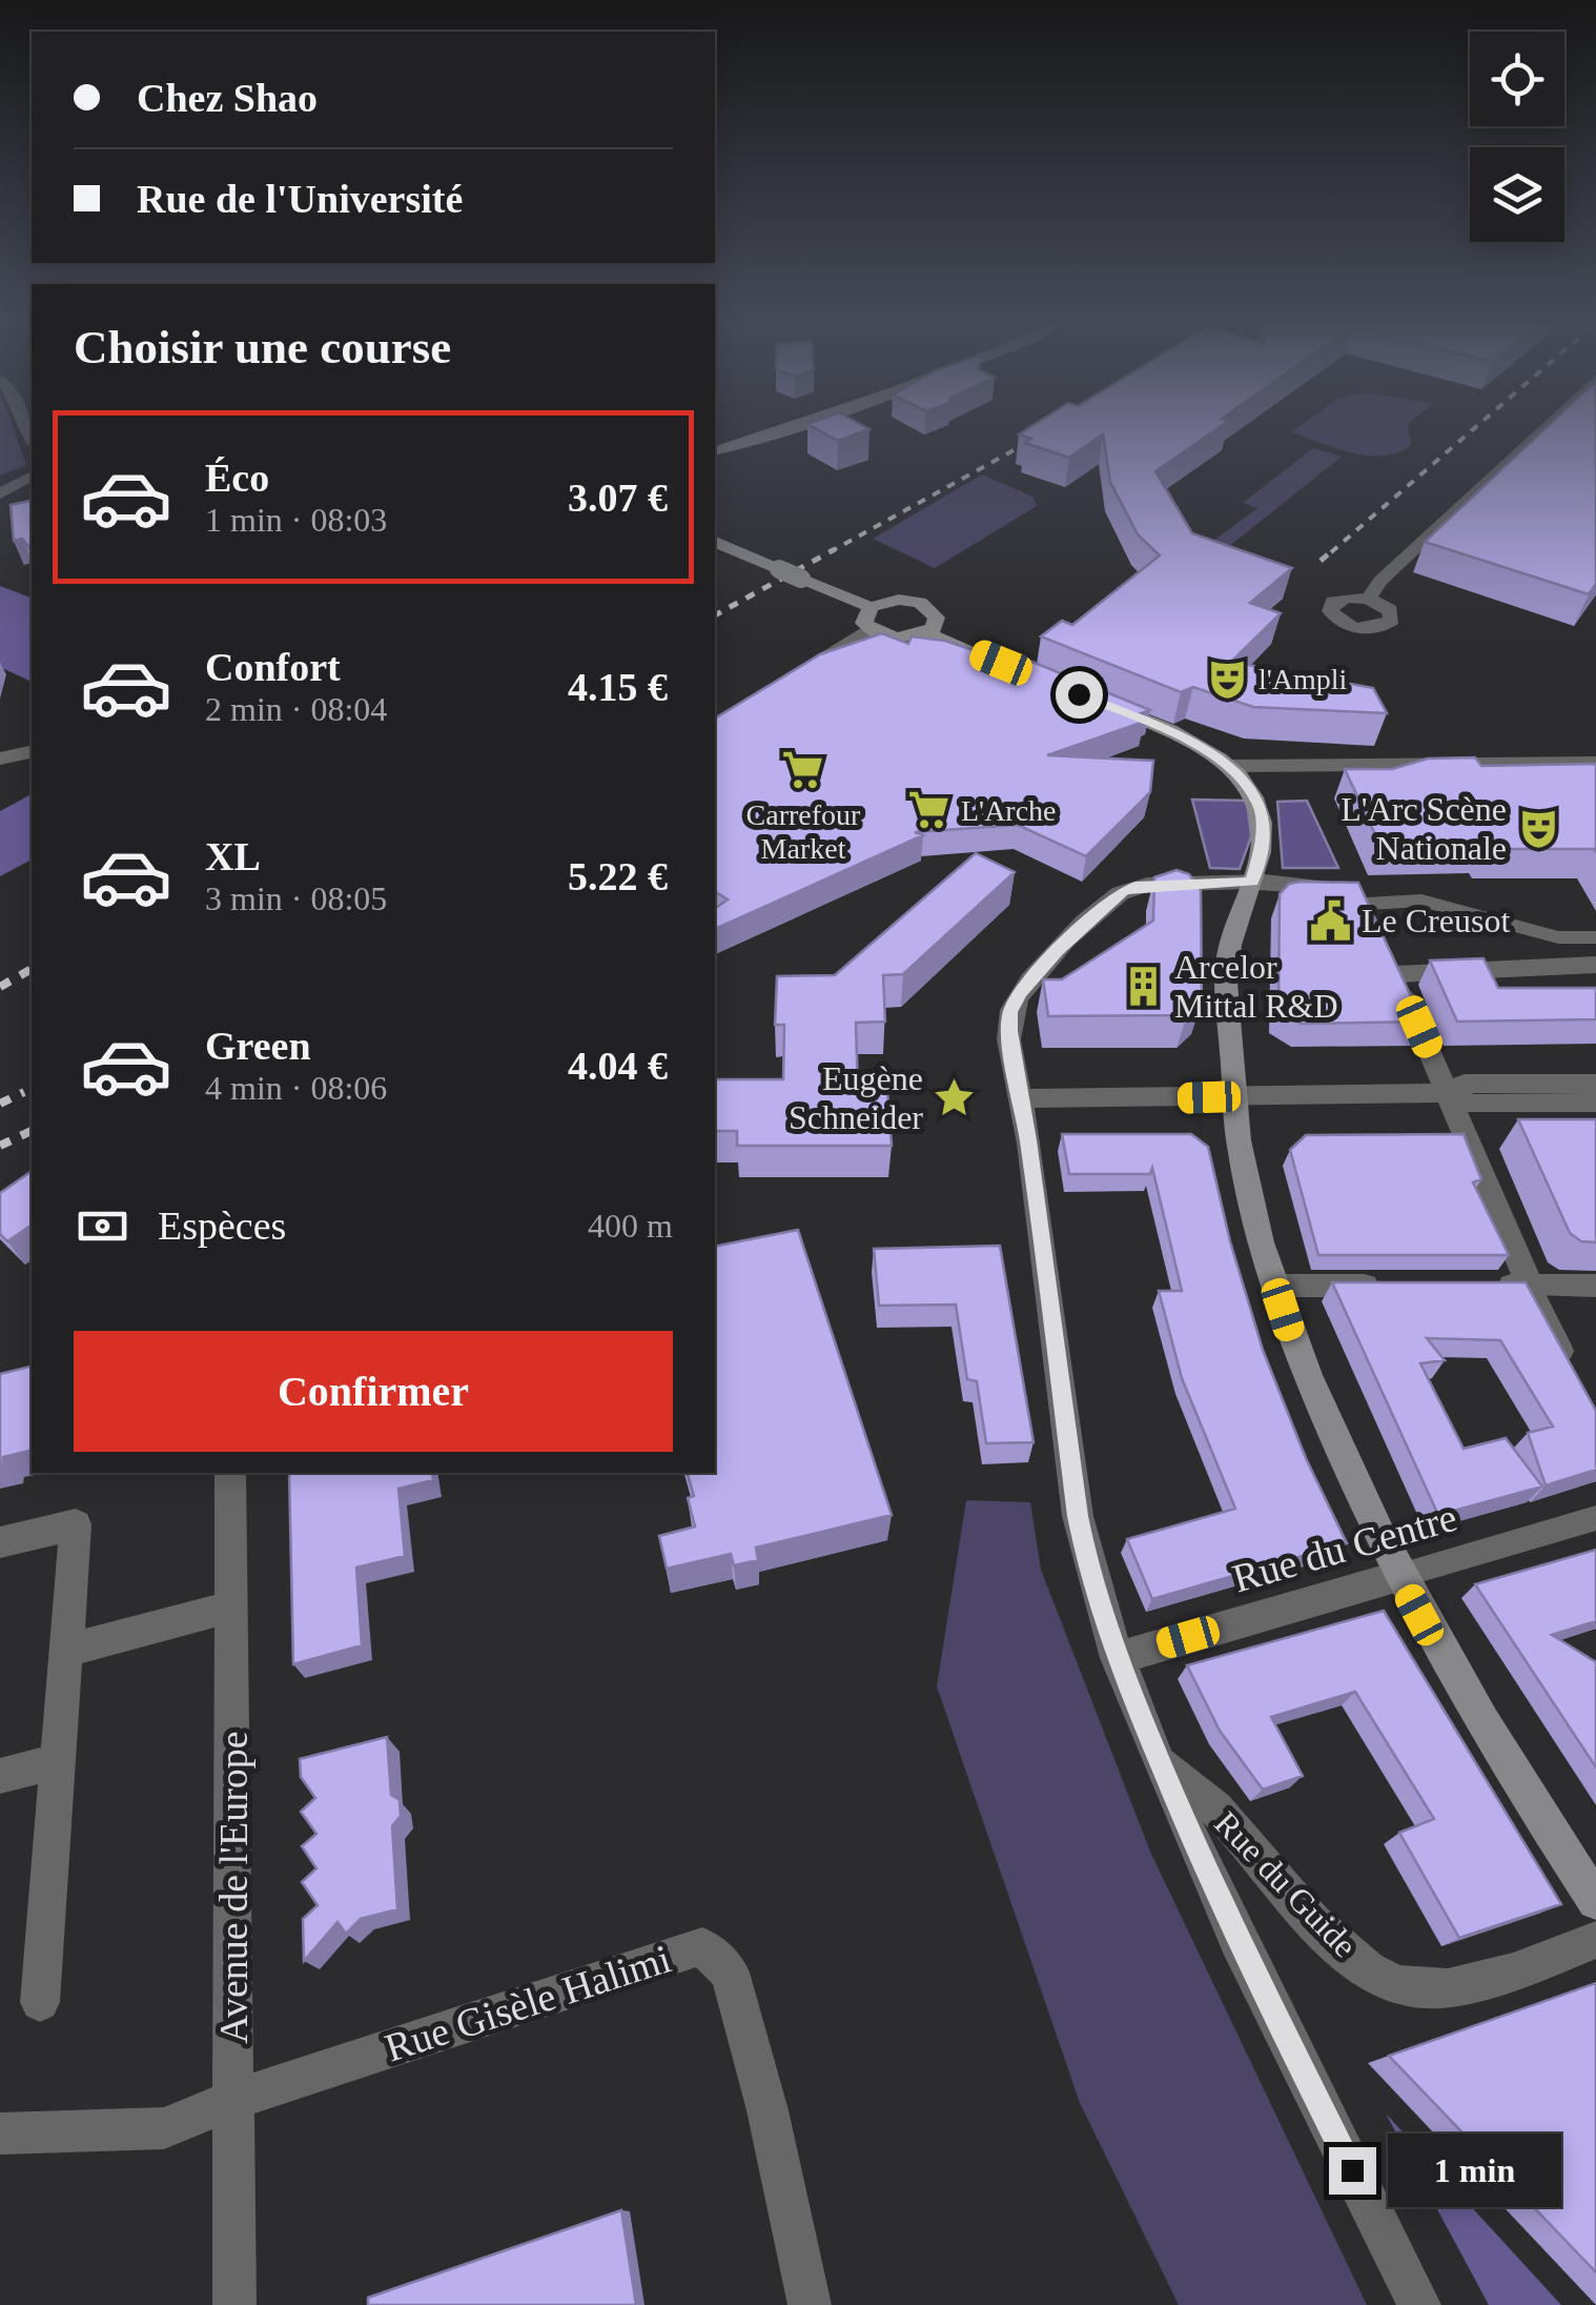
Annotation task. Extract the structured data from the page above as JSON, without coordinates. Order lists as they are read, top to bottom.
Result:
{
  "streets": {
    "street": [
      "Rue du Centre",
      "Rue du Guide",
      "Avenue de l'Europe",
      "Rue Gisèle Halimi"
    ]
  },
  "crossings": [
    ["Rue du Centre", "Rue du Guide"],
    ["Avenue de l'Europe", "Rue Gisèle Halimi"]
  ],
  "places": {
    "theatre": ["l'Ampli", "L'Arc Scène Nationale"],
    "supermarket": ["Carrefour Market", "L'Arche"],
    "public building": ["Le Creusot"],
    "building": ["Arcelor Mittal R&D"],
    "place": ["Eugène Schneider"]
  },
  "page": {
    "banner": ["Chez Shao", "Rue de l'Université"],
    "heading": "Choisir une course",
    "list": [
      {
        "name": "Éco",
        "note": "1 min · 08:03",
        "value": "3.07 €"
      },
      {
        "name": "Confort",
        "note": "2 min · 08:04",
        "value": "4.15 €"
      },
      {
        "name": "XL",
        "note": "3 min · 08:05",
        "value": "5.22 €"
      },
      {
        "name": "Green",
        "note": "4 min · 08:06",
        "value": "4.04 €"
      }
    ],
    "pay": ["Espèces", "400 m"],
    "buttons": "Confirmer",
    "bubble": "1 min"
  }
}
